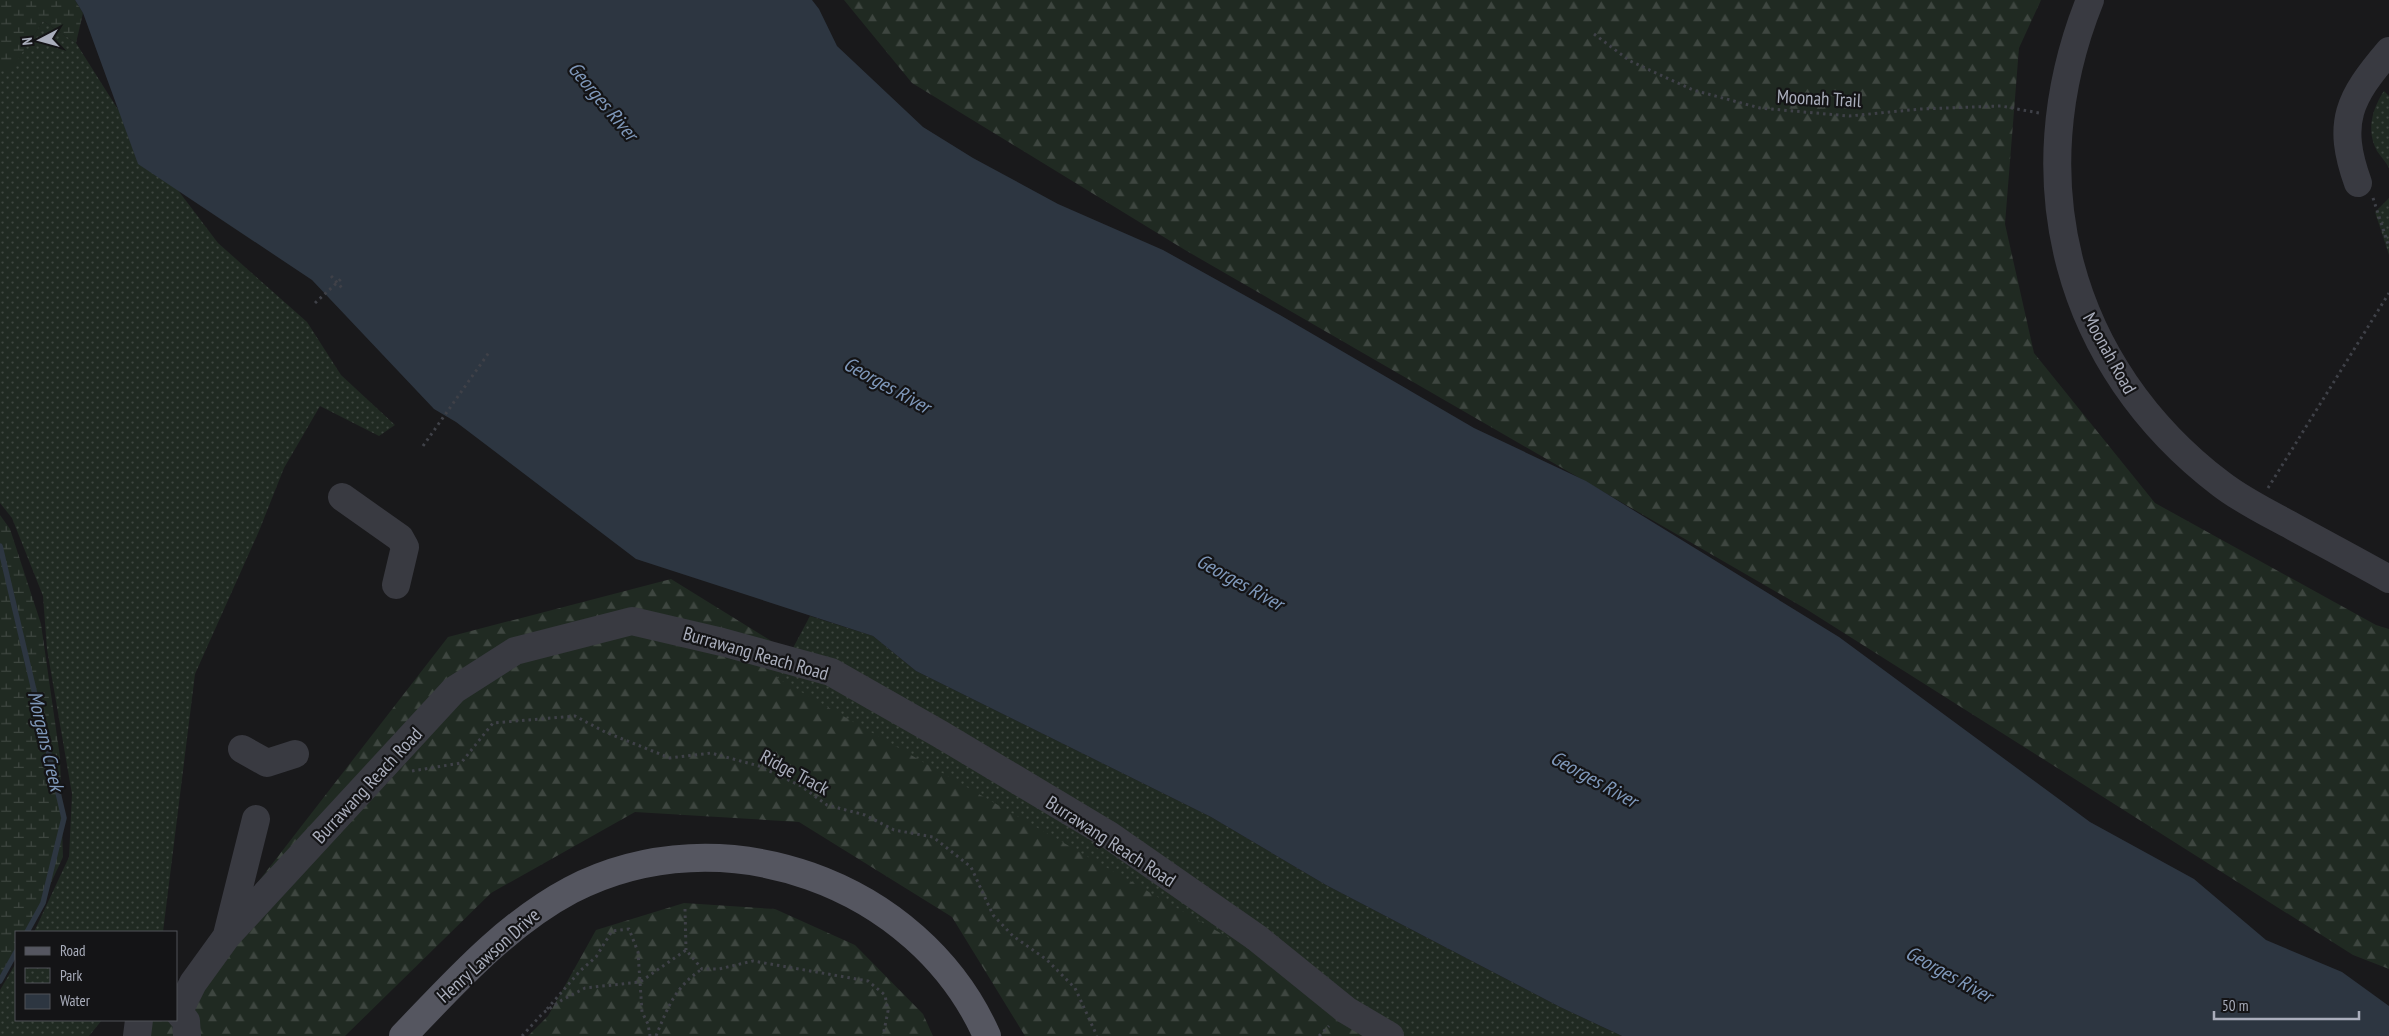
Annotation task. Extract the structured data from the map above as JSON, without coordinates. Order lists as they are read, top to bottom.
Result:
{
  "streets": {
    "main road": ["Henry Lawson Drive"],
    "street": ["Moonah Road", "Burrawang Reach Road"],
    "path": ["Moonah Trail", "Ridge Track"]
  },
  "crossings": [
    ["Moonah Trail", "Moonah Road"],
    ["Burrawang Reach Road", "Ridge Track"]
  ],
  "water": ["Georges River", "Morgans Creek"],
  "legend": ["Road", "Park", "Water"],
  "scale_bar": "50 m",
  "north": "left"
}
